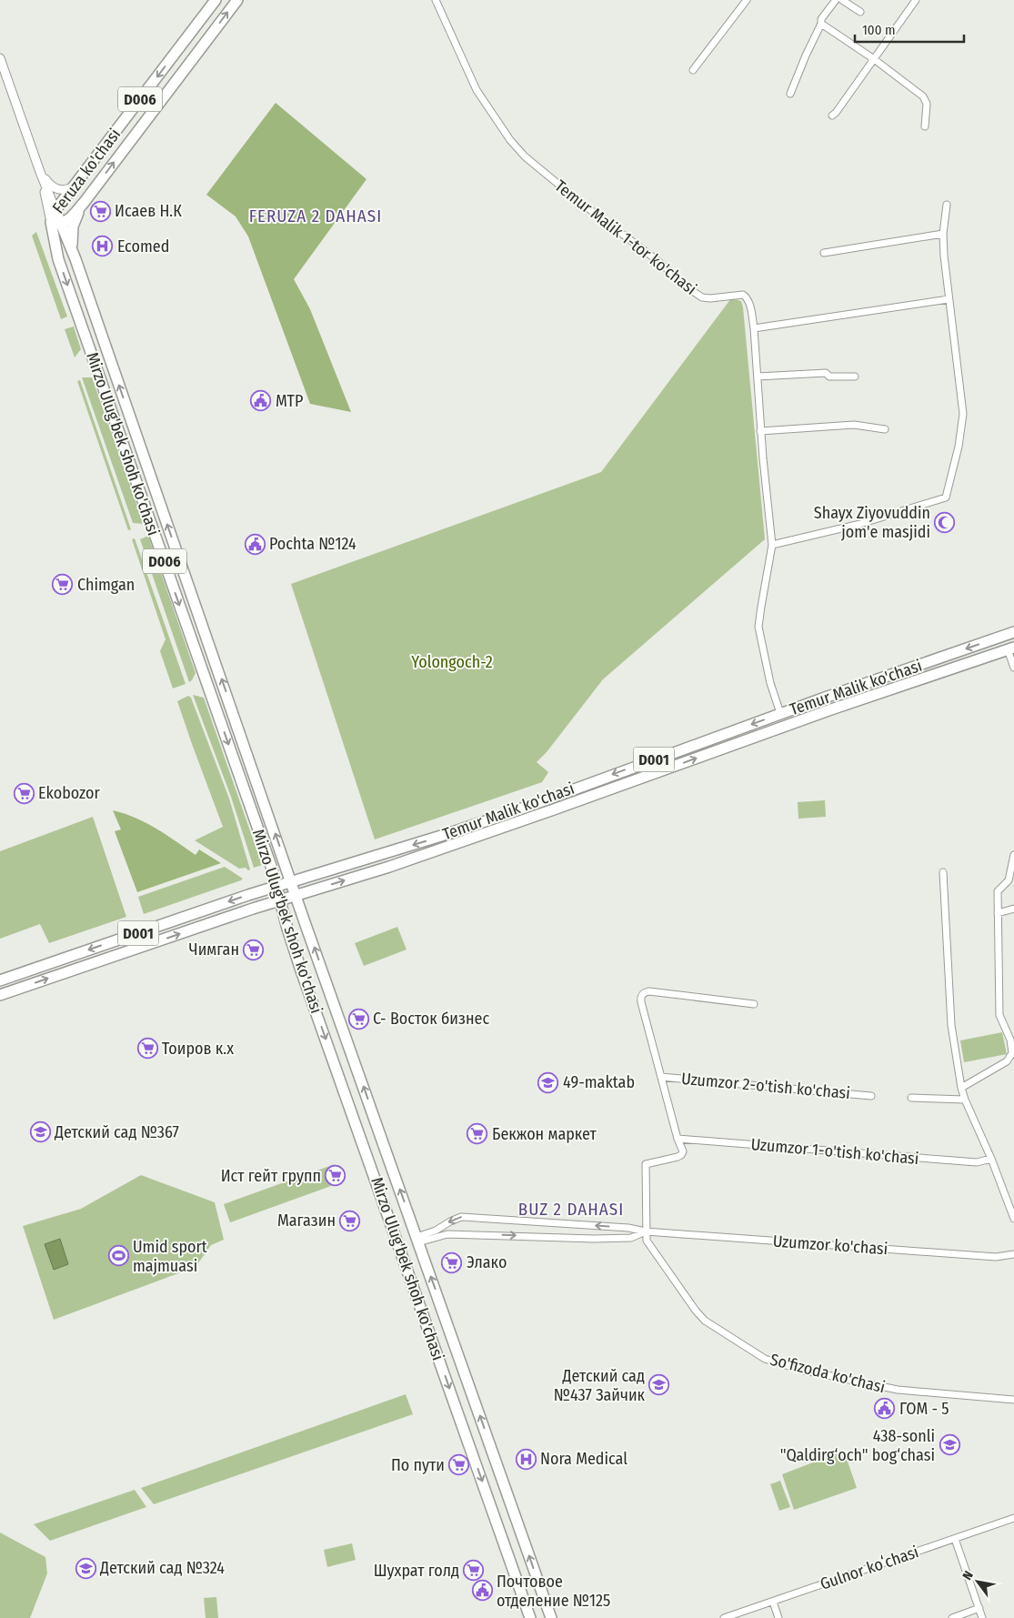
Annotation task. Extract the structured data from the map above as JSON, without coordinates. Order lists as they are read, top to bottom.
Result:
{
  "streets": {
    "main road": [
      "D006",
      "Feruza ko'chasi",
      "Mirzo Ulug'bek shoh ko'chasi",
      "Temur Malik ko'chasi",
      "D001"
    ],
    "street": [
      "Temur Malik 1-tor ko'chasi",
      "Uzumzor 2-o'tish ko'chasi",
      "Uzumzor 1-o'tish ko'chasi",
      "Uzumzor ko'chasi",
      "So'fizoda ko'chasi",
      "Gulnor koʻchasi"
    ]
  },
  "crossings": [
    ["Feruza ko'chasi", "Mirzo Ulug'bek shoh ko'chasi"],
    ["Temur Malik 1-tor ko'chasi", "Temur Malik ko'chasi"],
    ["Mirzo Ulug'bek shoh ko'chasi", "Temur Malik ko'chasi"],
    ["Mirzo Ulug'bek shoh ko'chasi", "Uzumzor ko'chasi"],
    ["Uzumzor ko'chasi", "So'fizoda ko'chasi"]
  ],
  "districts": ["FERUZA 2 DAHASI", "BUZ 2 DAHASI"],
  "parks": ["Yolongoch-2"],
  "places": {
    "supermarket": [
      "Исаев Н.К",
      "Chimgan",
      "Ekobozor",
      "Чимган",
      "С- Восток бизнес",
      "Тоиров к.х",
      "Бекжон маркет",
      "Ист гейт групп",
      "Магазин",
      "Элако",
      "По пути",
      "Шухрат голд"
    ],
    "hospital": ["Ecomed", "Nora Medical"],
    "public building": [
      "MTP",
      "Pochta №124",
      "ГОМ - 5",
      "Почтовое отделение №125"
    ],
    "mosque": ["Shayx Ziyovuddin jom'e masjidi"],
    "school or university": [
      "49-maktab",
      "Детский сад №367",
      "Детский сад №437 Зайчик",
      "438-sonli \"Qaldirg‘och\" bog‘chasi",
      "Детский сад №324"
    ],
    "sports": ["Umid sport majmuasi"]
  },
  "scale_bar": "100 m",
  "north": "top left"
}
